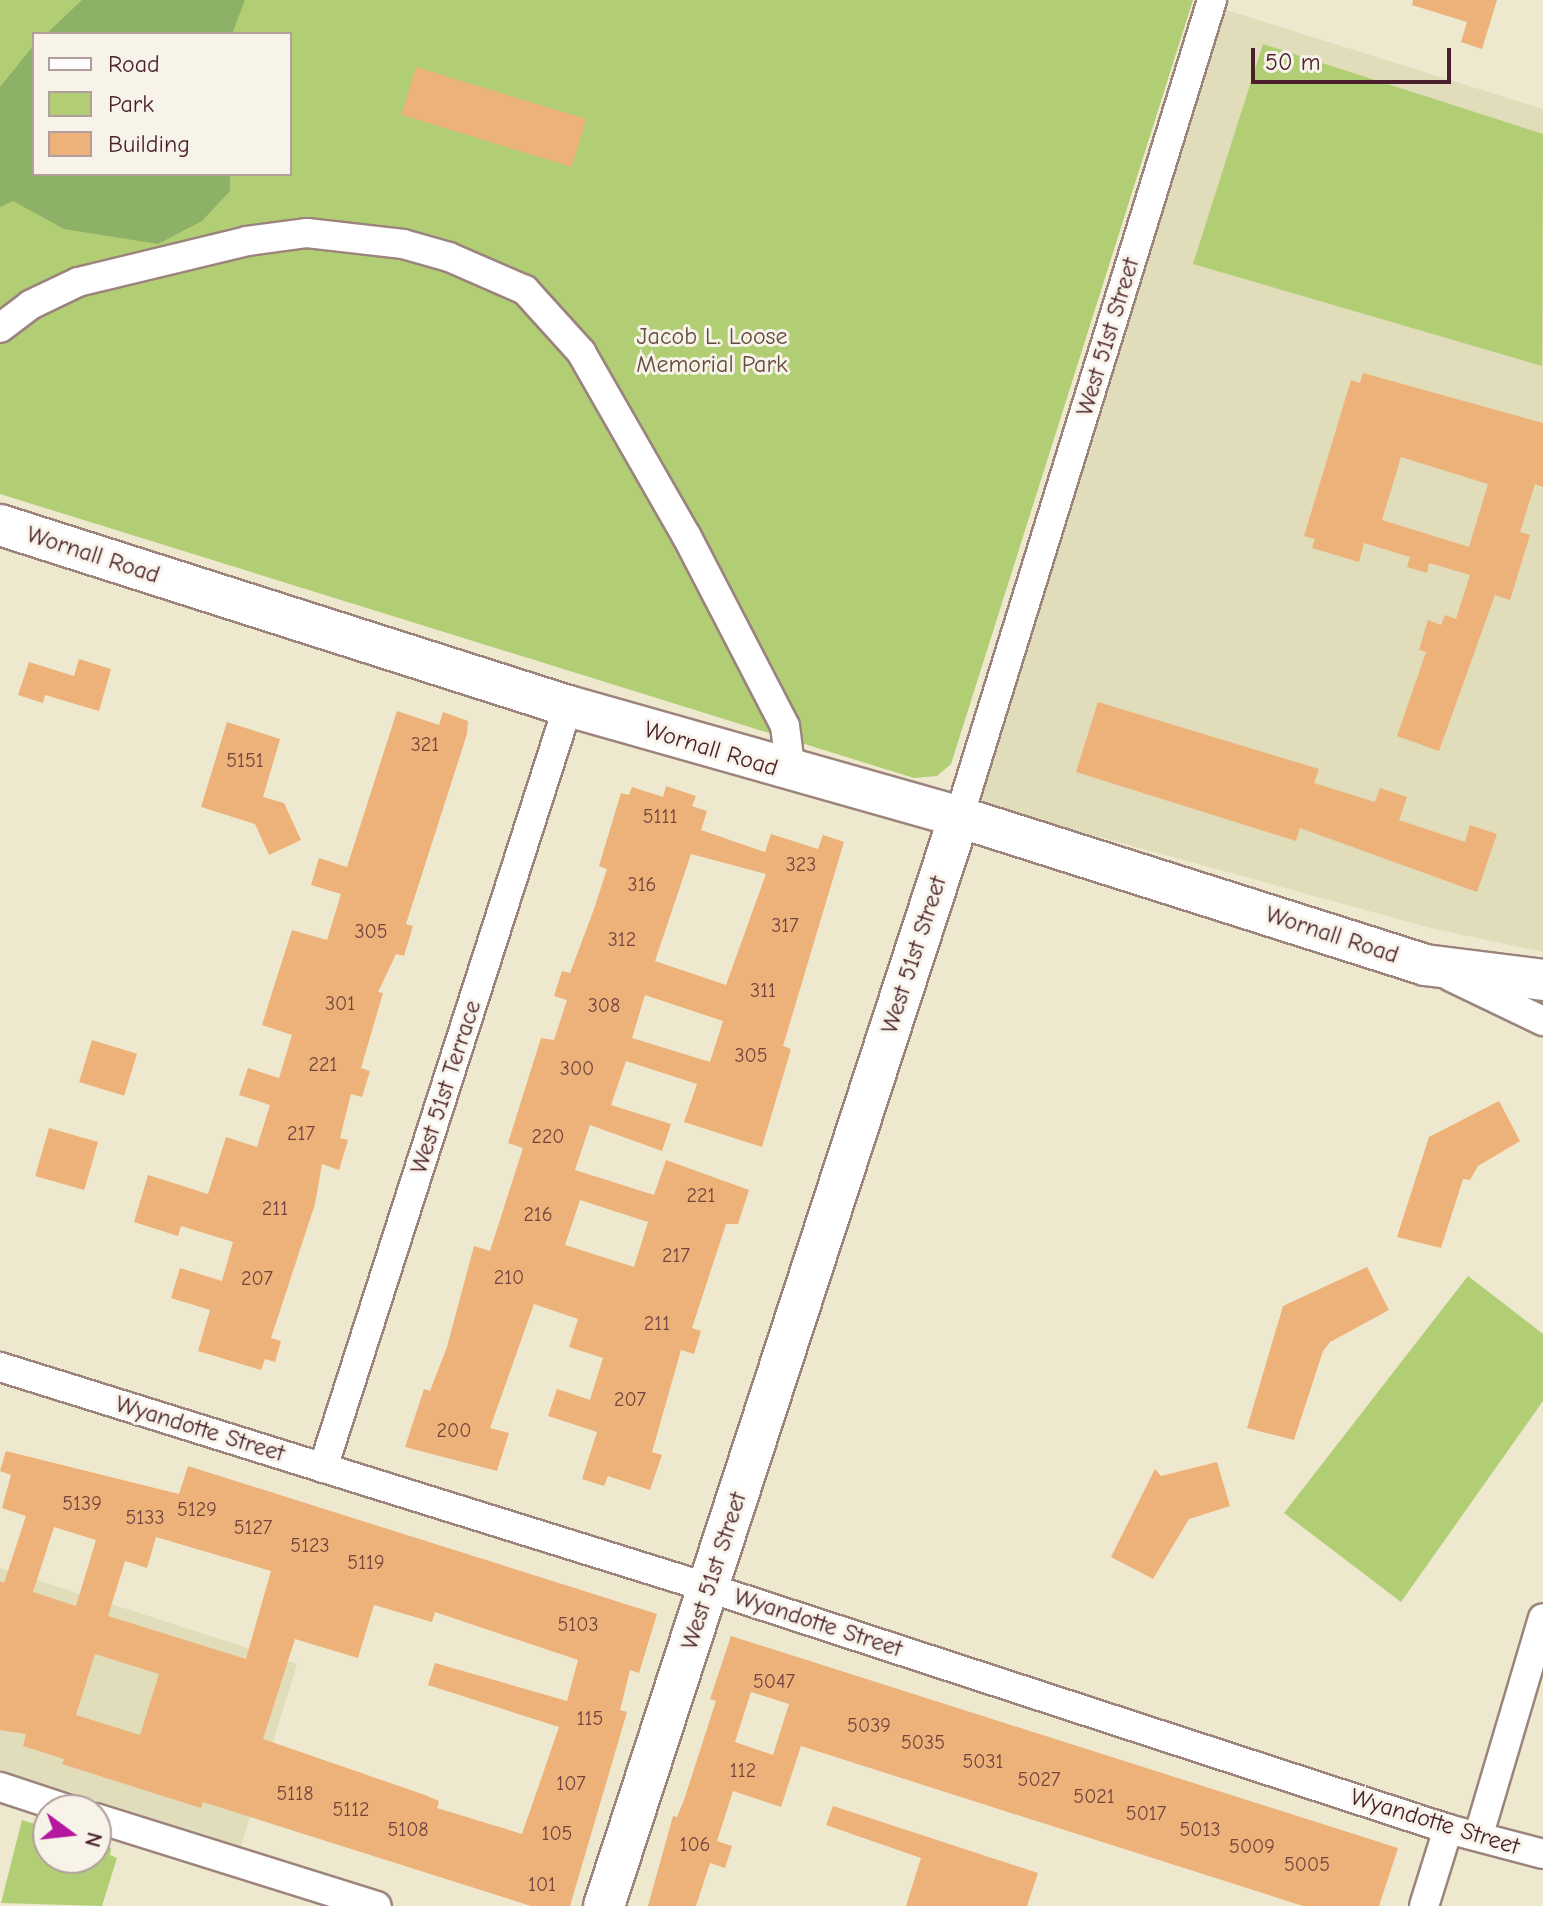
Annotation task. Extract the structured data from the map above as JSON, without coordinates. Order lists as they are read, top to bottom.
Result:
{
  "streets": {
    "main road": ["West 51st Street", "Wornall Road"],
    "street": ["West 51st Terrace", "Wyandotte Street"]
  },
  "crossings": [
    ["West 51st Street", "Wornall Road"],
    ["West 51st Street", "Wyandotte Street"],
    ["Wornall Road", "West 51st Terrace"],
    ["West 51st Terrace", "Wyandotte Street"]
  ],
  "parks": ["Jacob L. Loose Memorial Park"],
  "house_numbers": [
    "321",
    "5151",
    "5111",
    "323",
    "316",
    "317",
    "305",
    "312",
    "311",
    "301",
    "308",
    "305",
    "221",
    "300",
    "217",
    "220",
    "221",
    "211",
    "216",
    "217",
    "210",
    "207",
    "211",
    "207",
    "200",
    "5139",
    "5129",
    "5133",
    "5127",
    "5123",
    "5119",
    "5103",
    "5047",
    "115",
    "5039",
    "5035",
    "5031",
    "112",
    "5027",
    "107",
    "5118",
    "5021",
    "5112",
    "5017",
    "5108",
    "5013",
    "105",
    "106",
    "5009",
    "5005",
    "101"
  ],
  "legend": ["Road", "Park", "Building"],
  "scale_bar": "50 m",
  "north": "right"
}
